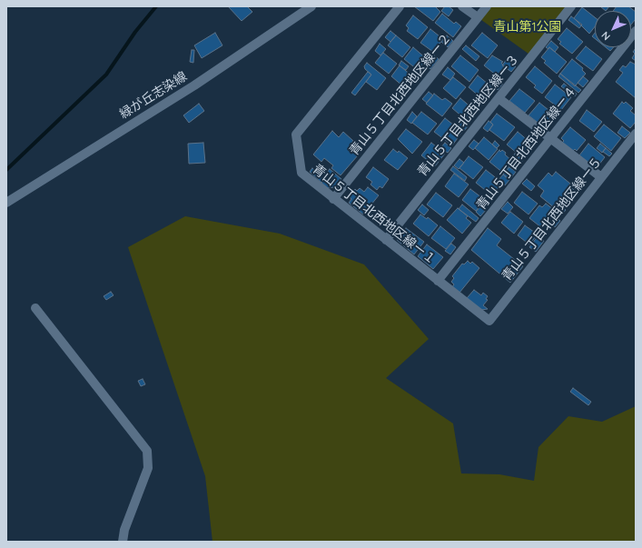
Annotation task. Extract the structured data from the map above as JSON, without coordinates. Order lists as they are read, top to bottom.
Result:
{
  "streets": {
    "street": [
      "青山５丁目北西地区線ー２",
      "緑が丘志染線",
      "青山５丁目北西地区線ー３",
      "青山５丁目北西地区線ー４",
      "青山５丁目北西地区線ー１",
      "青山５丁目北西地区線ー５"
    ]
  },
  "crossings": [
    ["青山５丁目北西地区線ー２", "青山５丁目北西地区線ー１"],
    ["青山５丁目北西地区線ー３", "青山５丁目北西地区線ー１"],
    ["青山５丁目北西地区線ー４", "青山５丁目北西地区線ー１"],
    ["青山５丁目北西地区線ー１", "青山５丁目北西地区線ー５"]
  ],
  "parks": ["青山第1公園"],
  "north": "bottom left"
}
